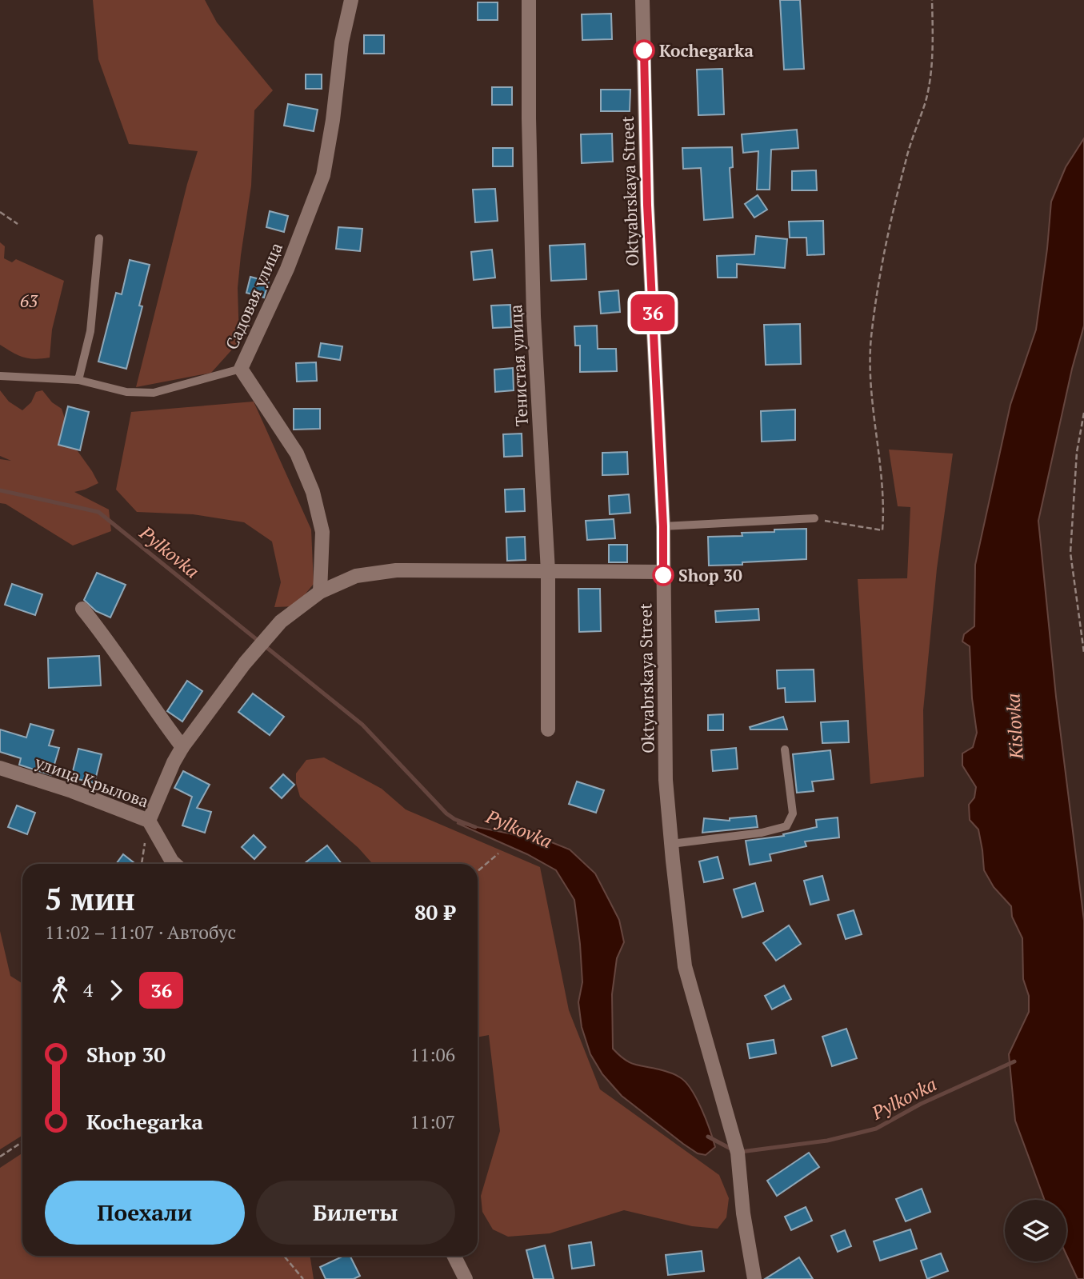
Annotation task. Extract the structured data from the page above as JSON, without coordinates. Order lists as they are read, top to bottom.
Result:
{
  "streets": {
    "street": [
      "Oktyabrskaya Street",
      "Садовая улица",
      "Тенистая улица",
      "улица Крылова"
    ]
  },
  "water": ["Pylkovka", "Kislovka"],
  "parks": ["63"],
  "places": ["Kochegarka", "Shop 30"],
  "lines": ["bus line 36"],
  "page": {
    "on_map": "36",
    "heading": ["5 мин", "11:02 – 11:07 · Автобус", "80 ₽"],
    "legs": ["4", "36"],
    "list": [
      {
        "name": "Shop 30",
        "value": "11:06"
      },
      {
        "name": "Kochegarka",
        "value": "11:07"
      }
    ],
    "buttons": ["Поехали", "Билеты"]
  }
}
